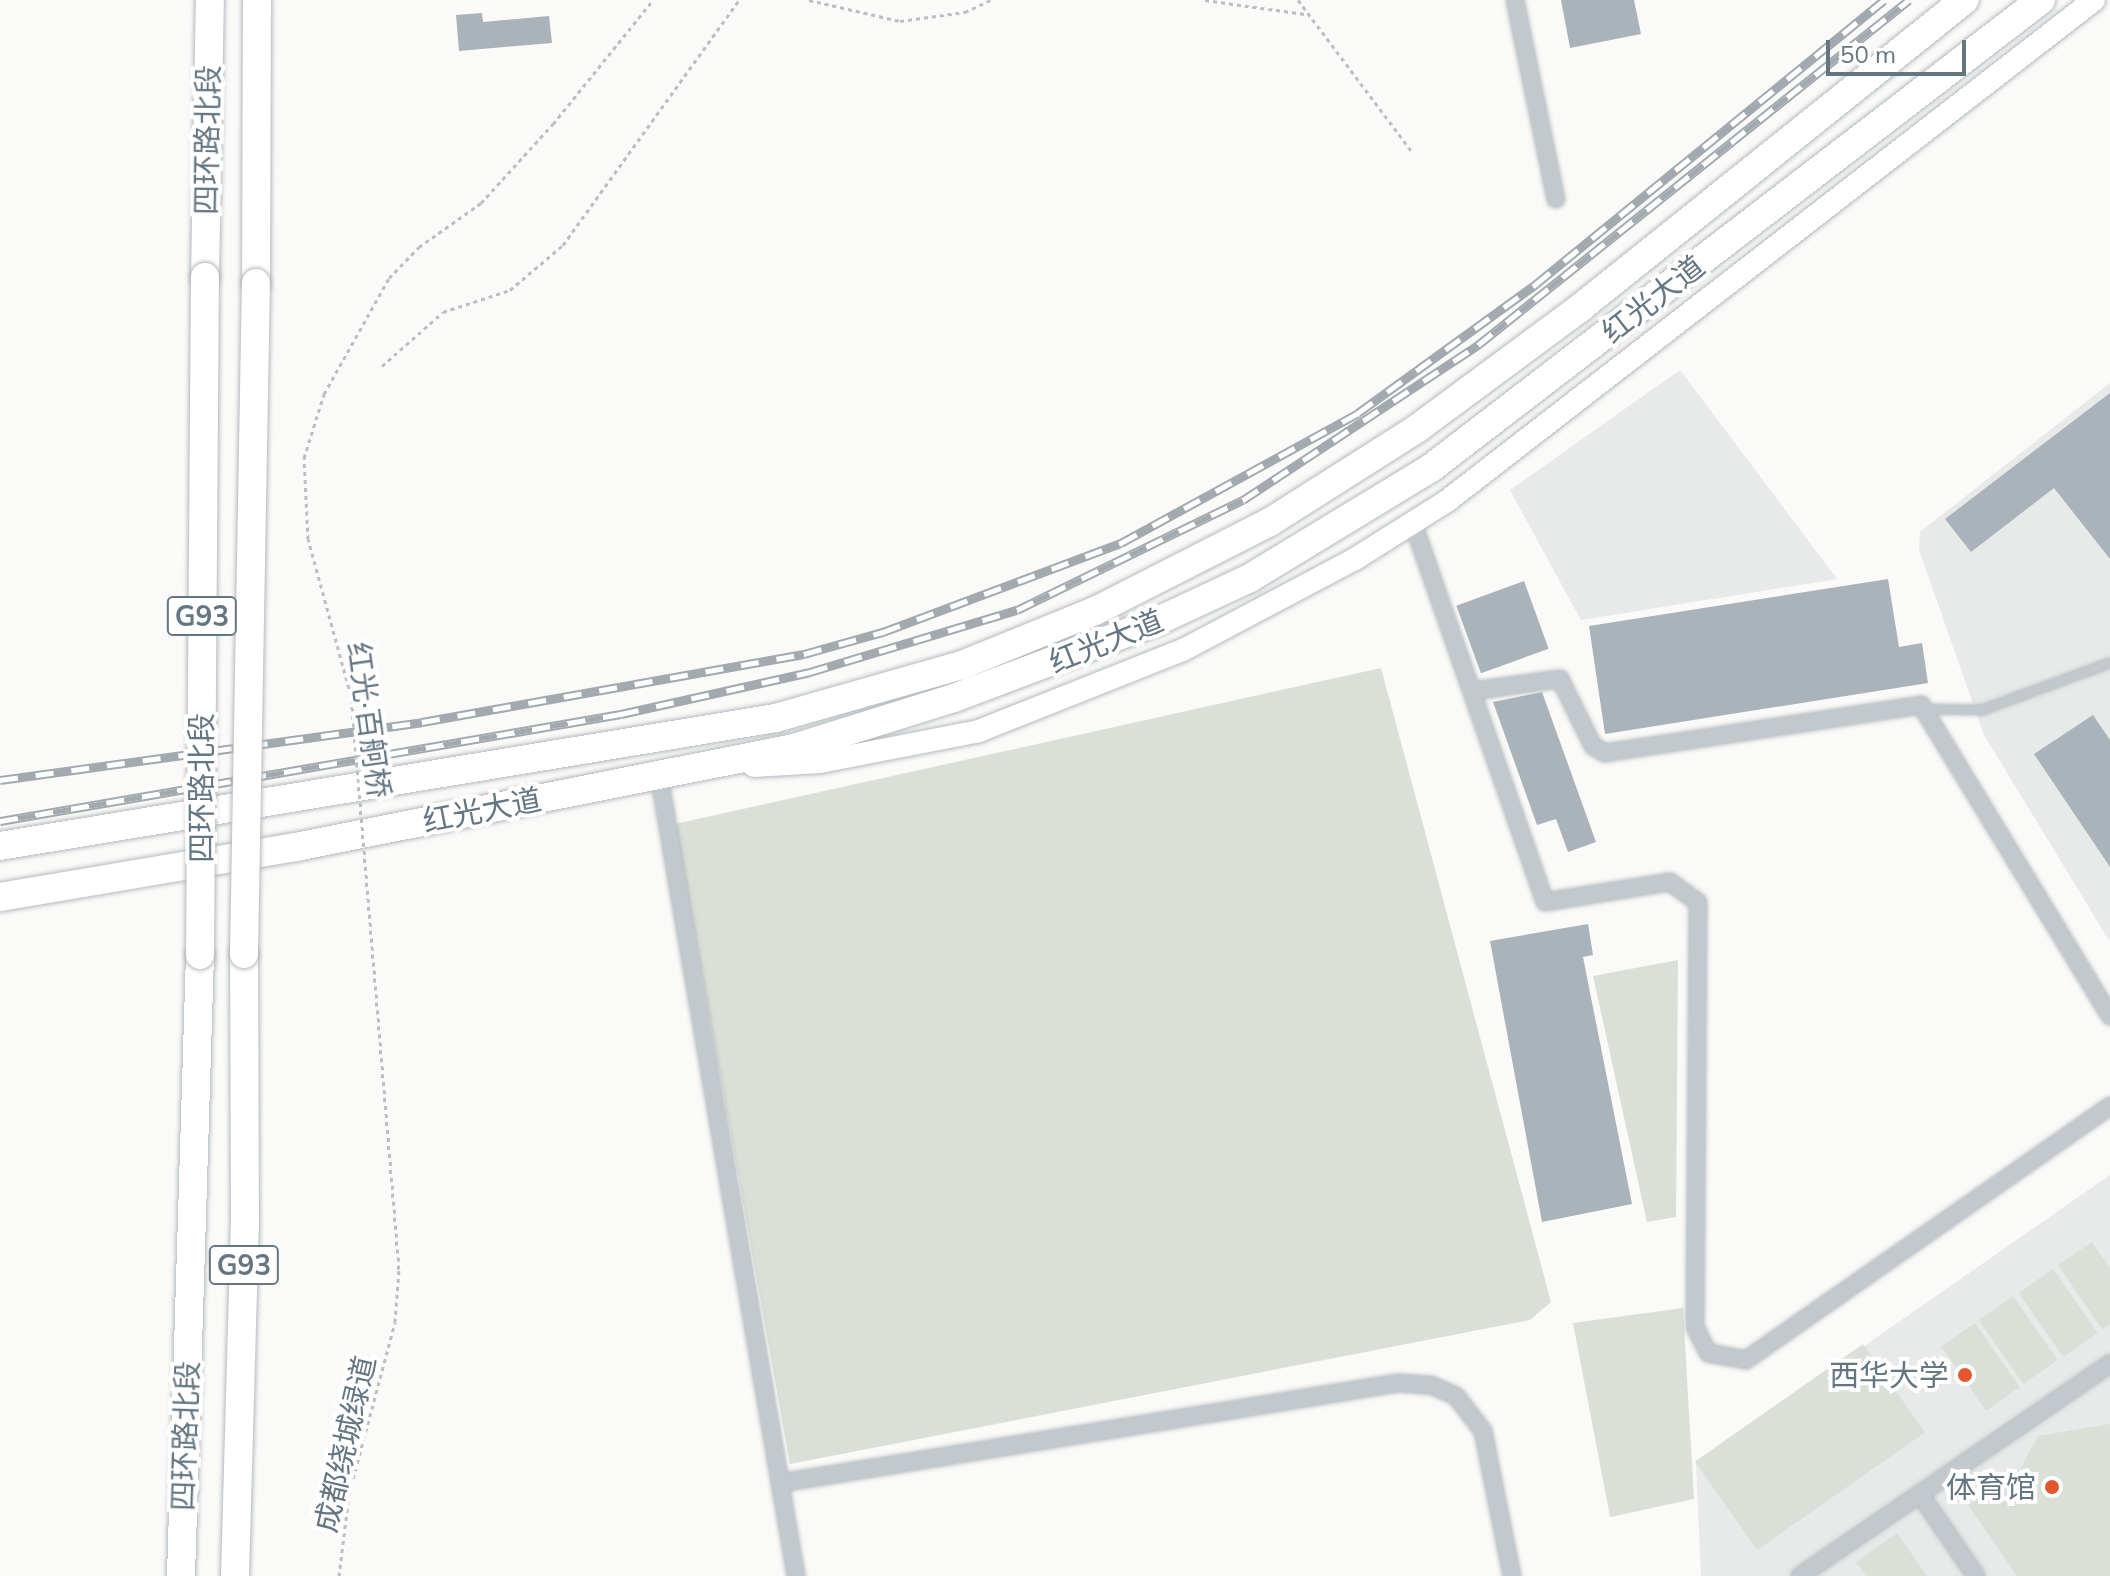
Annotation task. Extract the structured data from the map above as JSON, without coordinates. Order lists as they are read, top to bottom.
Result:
{
  "streets": {
    "highway": ["四环路北段", "红光大道", "G93"],
    "path": ["红光·百舸桥", "成都绕城绿道"]
  },
  "crossings": [
    ["红光·百舸桥", "成都绕城绿道"]
  ],
  "places": ["西华大学", "体育馆"],
  "scale_bar": "50 m"
}
